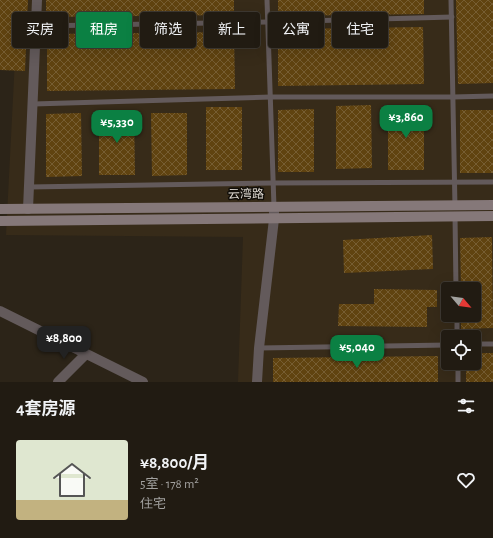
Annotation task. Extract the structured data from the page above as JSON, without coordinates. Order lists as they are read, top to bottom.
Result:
{
  "streets": {
    "main road": ["云湾路"]
  },
  "north": "bottom right",
  "page": {
    "chip": [
      "买房",
      "租房",
      "筛选",
      "新上",
      "公寓",
      "住宅"
    ],
    "price": [
      "¥3,860",
      "¥5,330",
      "¥8,800",
      "¥5,040"
    ],
    "heading": "4套房源",
    "list": [
      {
        "name": "¥8,800/月",
        "note": "5室 · 178 m² · 住宅"
      }
    ]
  }
}
